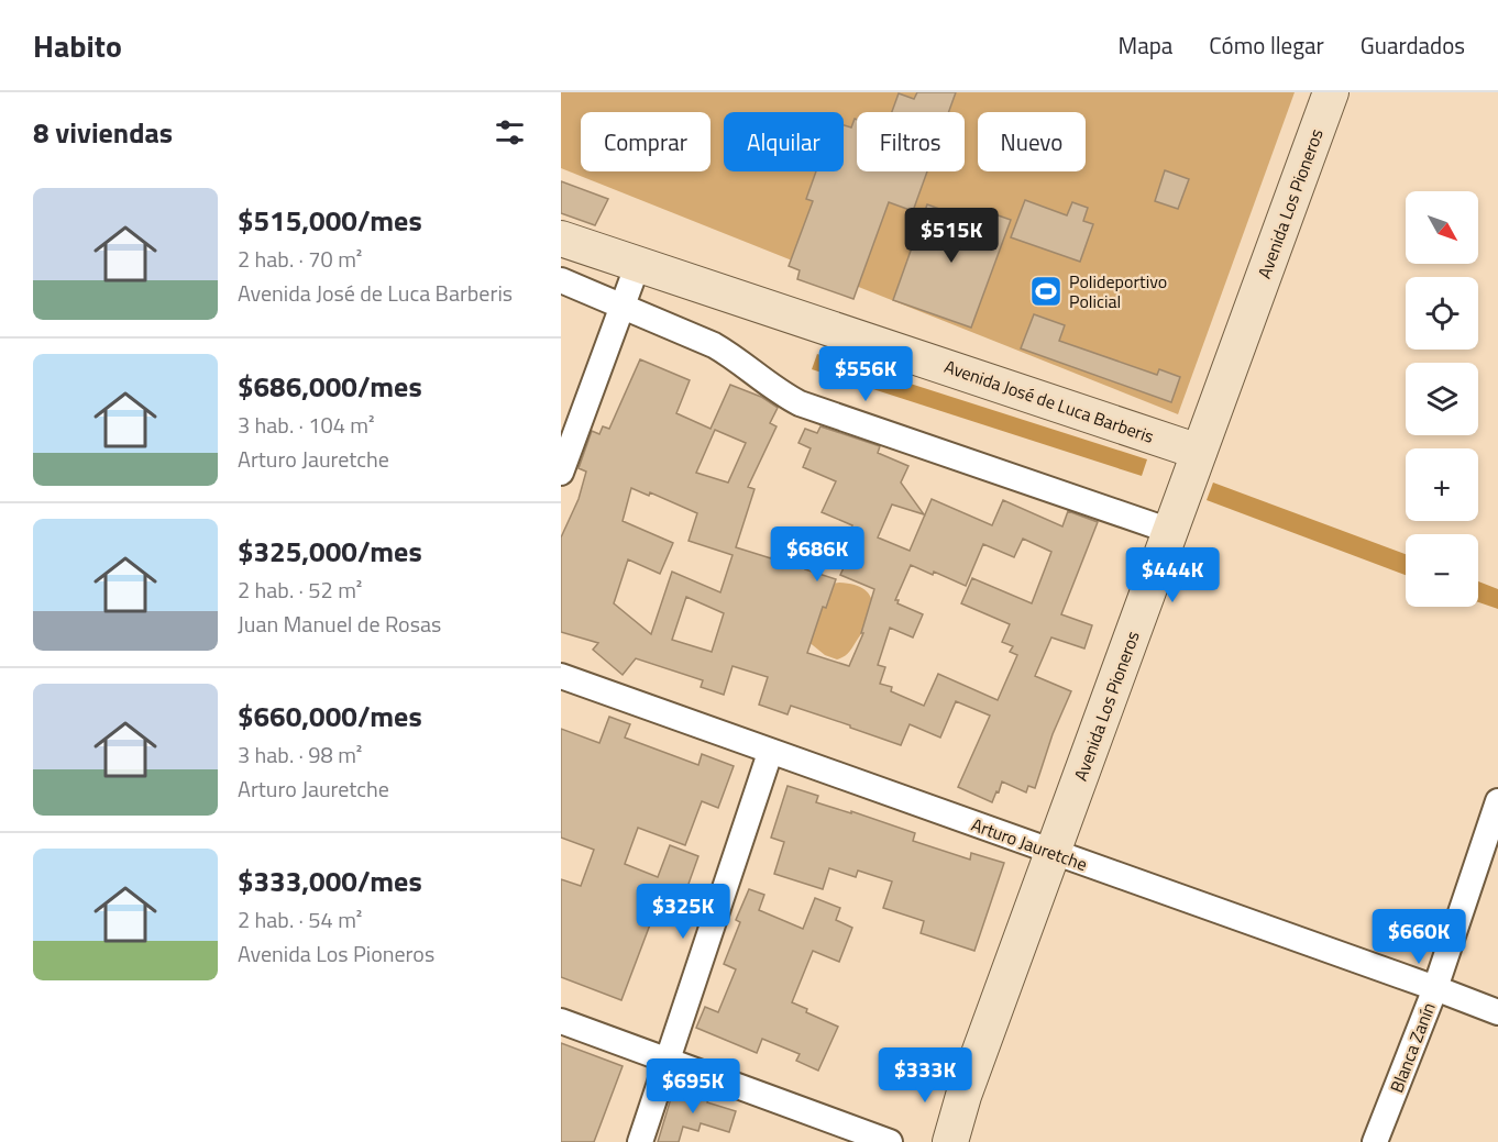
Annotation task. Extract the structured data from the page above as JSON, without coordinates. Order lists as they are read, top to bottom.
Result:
{
  "streets": {
    "main road": ["Avenida Los Pioneros", "Avenida José de Luca Barberis"],
    "street": ["Arturo Jauretche", "Blanca Zanín"]
  },
  "crossings": [
    ["Avenida Los Pioneros", "Avenida José de Luca Barberis"],
    ["Avenida Los Pioneros", "Arturo Jauretche"],
    ["Arturo Jauretche", "Blanca Zanín"]
  ],
  "places": {
    "sports": ["Polideportivo Policial"]
  },
  "north": "bottom right",
  "page": {
    "header": "Habito",
    "nav": ["Mapa", "Cómo llegar", "Guardados"],
    "heading": "8 viviendas",
    "chip": [
      "Comprar",
      "Alquilar",
      "Filtros",
      "Nuevo"
    ],
    "list": [
      {
        "name": "$515,000/mes",
        "note": "2 hab. · 70 m² · Avenida José de Luca Barberis"
      },
      {
        "name": "$686,000/mes",
        "note": "3 hab. · 104 m² · Arturo Jauretche"
      },
      {
        "name": "$325,000/mes",
        "note": "2 hab. · 52 m² · Juan Manuel de Rosas"
      },
      {
        "name": "$660,000/mes",
        "note": "3 hab. · 98 m² · Arturo Jauretche"
      },
      {
        "name": "$333,000/mes",
        "note": "2 hab. · 54 m² · Avenida Los Pioneros"
      }
    ],
    "map_buttons": ["+", "−"],
    "price": [
      "$515K",
      "$556K",
      "$686K",
      "$444K",
      "$325K",
      "$660K",
      "$333K",
      "$695K"
    ]
  }
}
